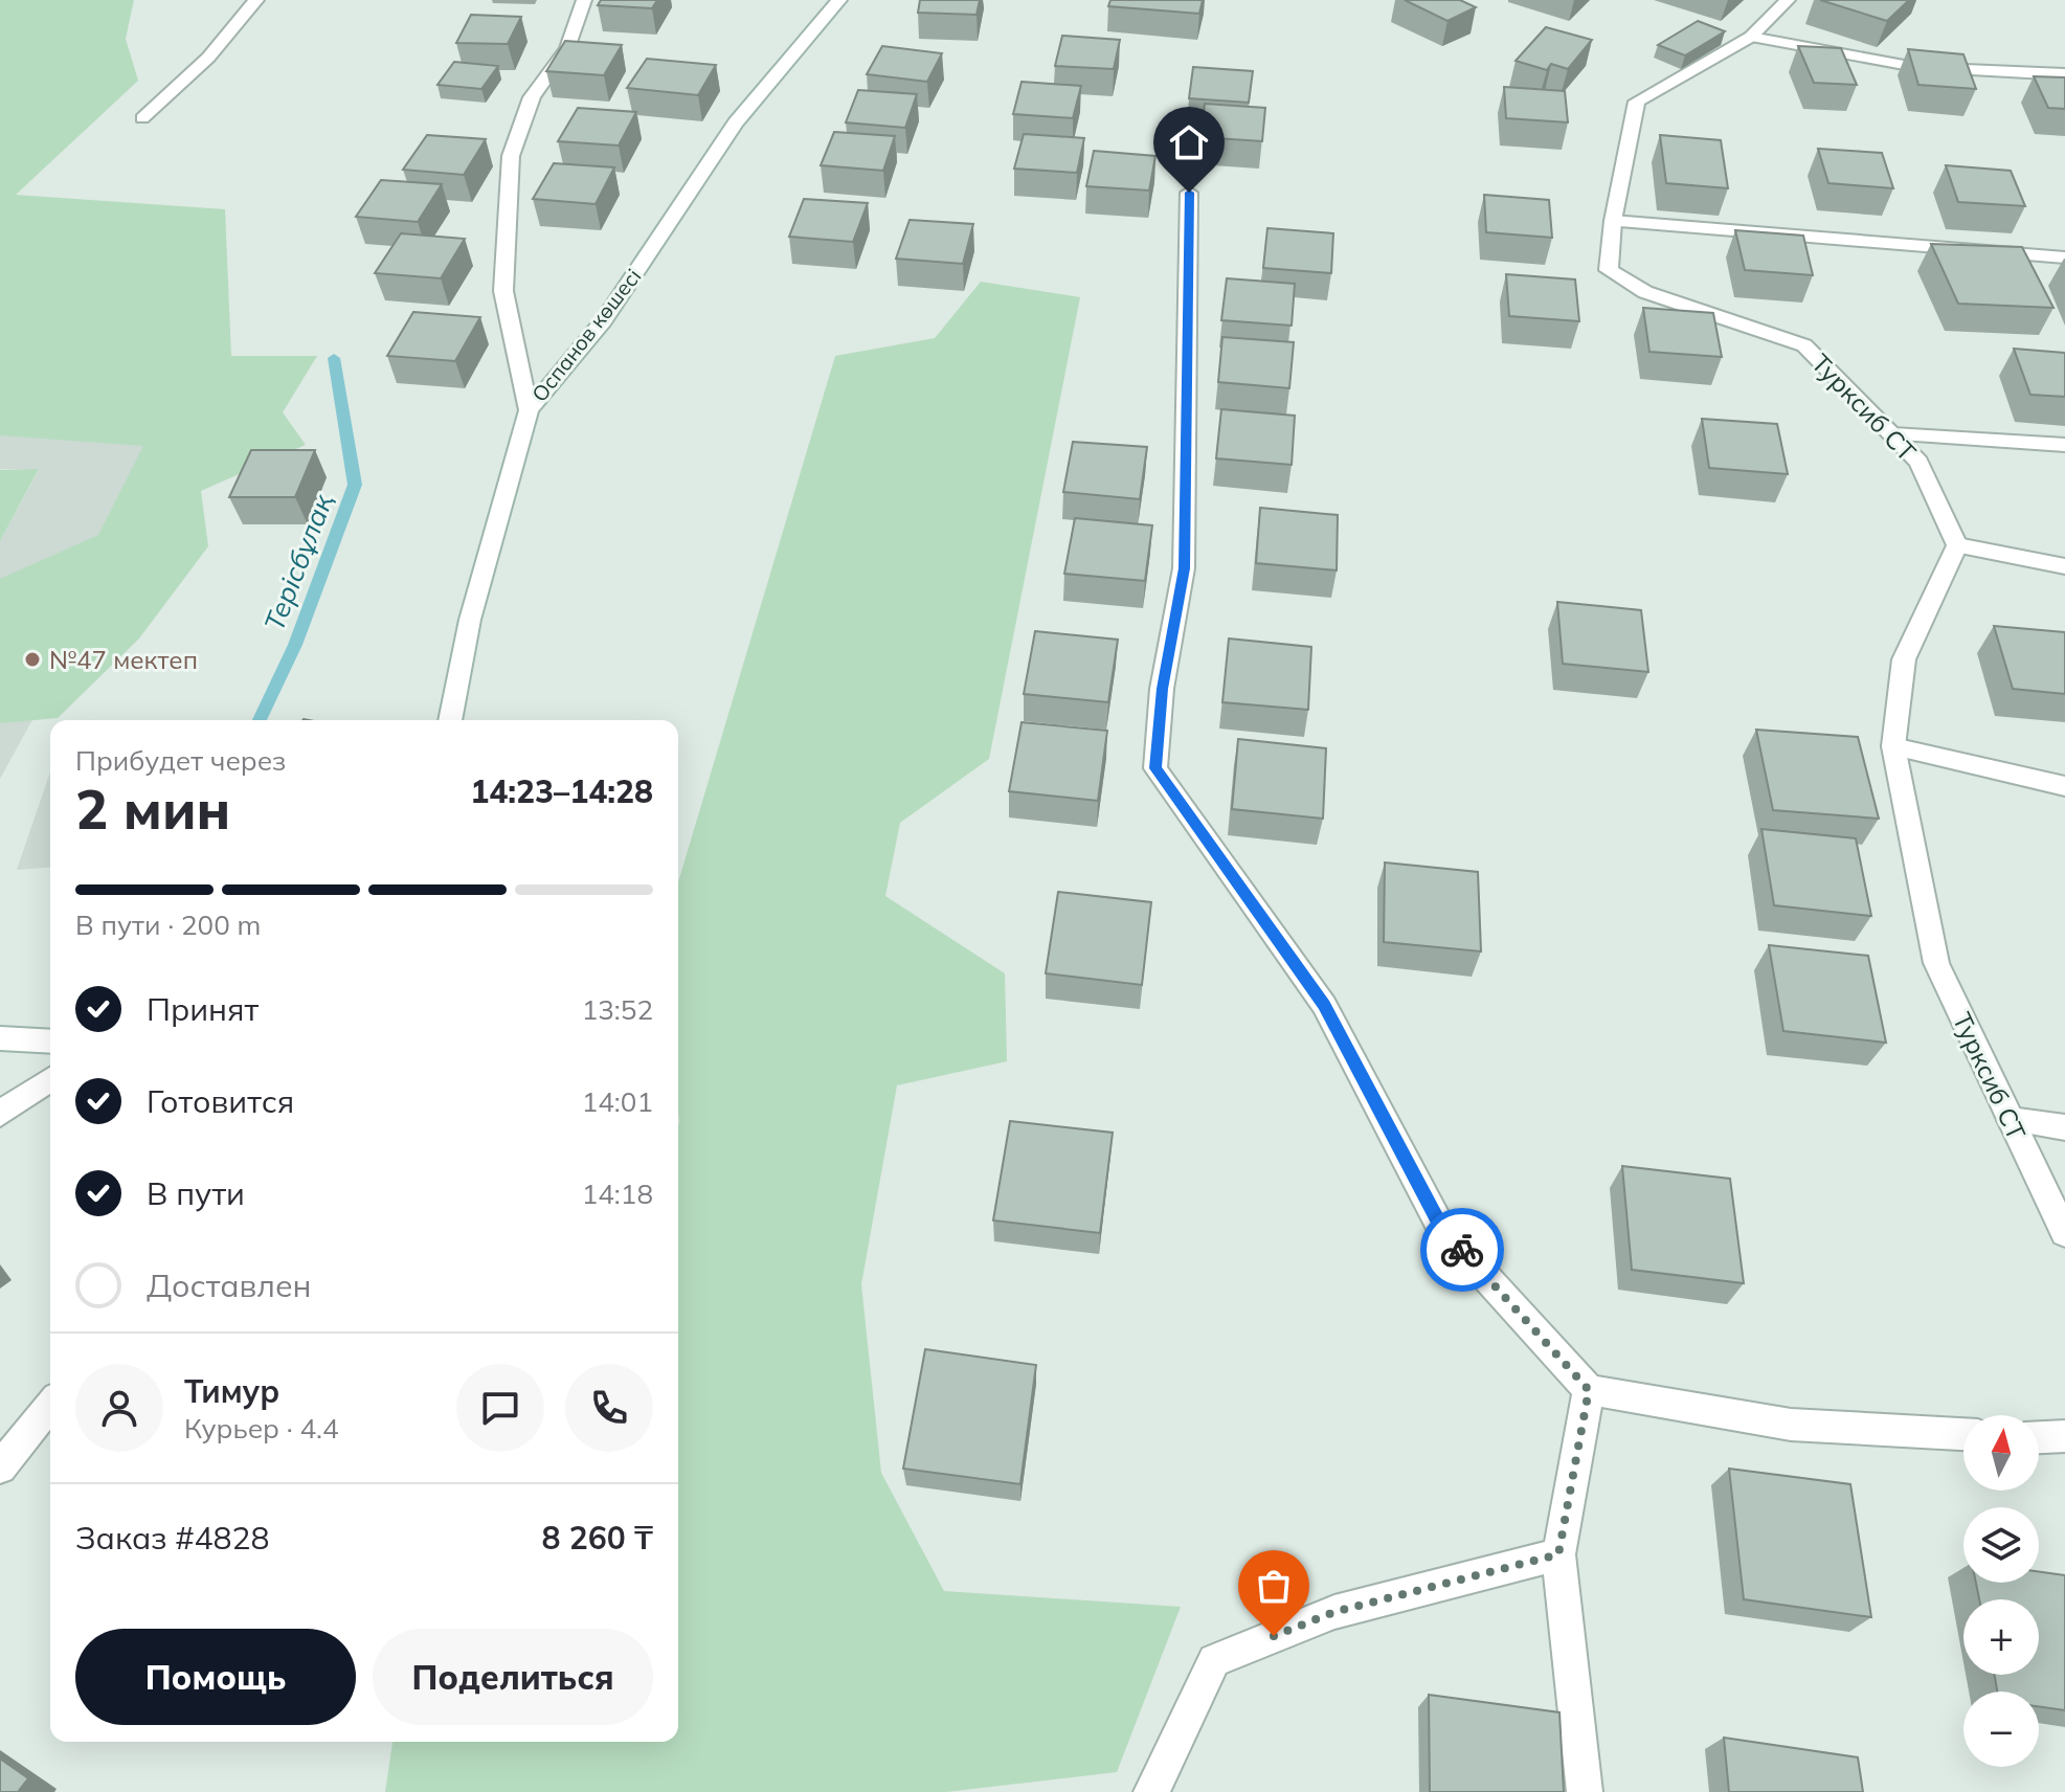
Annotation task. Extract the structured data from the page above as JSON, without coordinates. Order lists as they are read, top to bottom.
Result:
{
  "streets": {
    "street": ["Оспанов көшесі", "Турксиб СТ"]
  },
  "water": ["Терісбұлақ"],
  "places": ["№47 мектеп"],
  "north": "top",
  "page": {
    "heading": ["2 мин", "Прибудет через", "14:23–14:28"],
    "panel": [
      "Тимур",
      "Курьер · 4.4",
      "Заказ #4828",
      "8 260 ₸"
    ],
    "bar": "В пути · 200 m",
    "list": [
      ["Принят", "13:52"],
      ["Готовится", "14:01"],
      ["В пути", "14:18"],
      "Доставлен"
    ],
    "map_buttons": ["+", "−"],
    "buttons": ["Помощь", "Поделиться"]
  }
}
